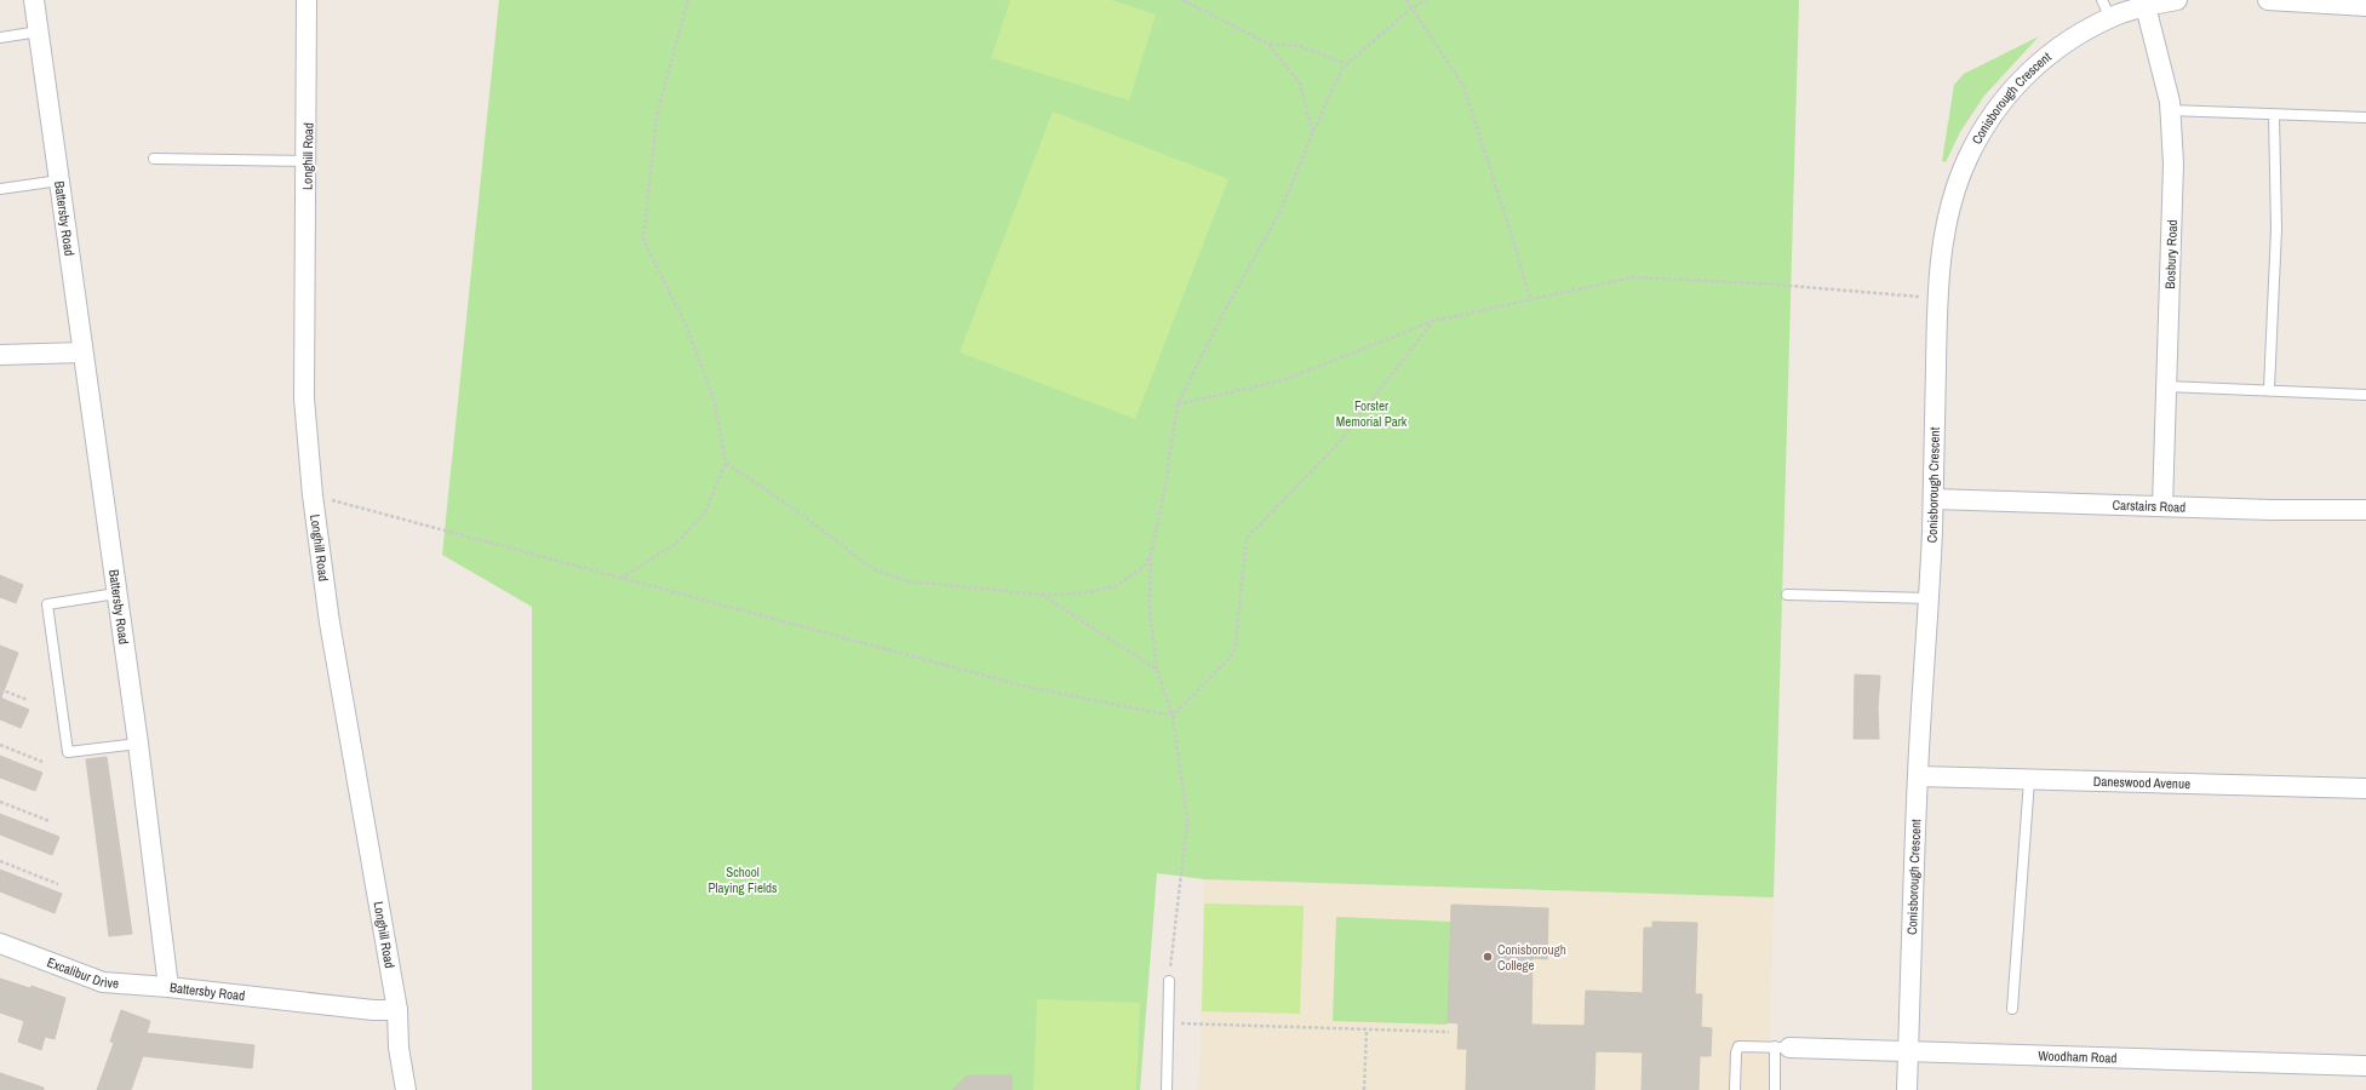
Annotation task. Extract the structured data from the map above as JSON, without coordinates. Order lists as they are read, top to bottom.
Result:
{
  "streets": {
    "street": [
      "Conisborough Crescent",
      "Longhill Road",
      "Battersby Road",
      "Bosbury Road",
      "Carstairs Road",
      "Daneswood Avenue",
      "Excalibur Drive",
      "Woodham Road"
    ]
  },
  "crossings": [
    ["Conisborough Crescent", "Bosbury Road"],
    ["Conisborough Crescent", "Carstairs Road"],
    ["Conisborough Crescent", "Daneswood Avenue"],
    ["Conisborough Crescent", "Woodham Road"],
    ["Longhill Road", "Battersby Road"],
    ["Battersby Road", "Excalibur Drive"],
    ["Bosbury Road", "Carstairs Road"]
  ],
  "parks": ["Forster Memorial Park", "School Playing Fields"],
  "places": ["Conisborough College"]
}
